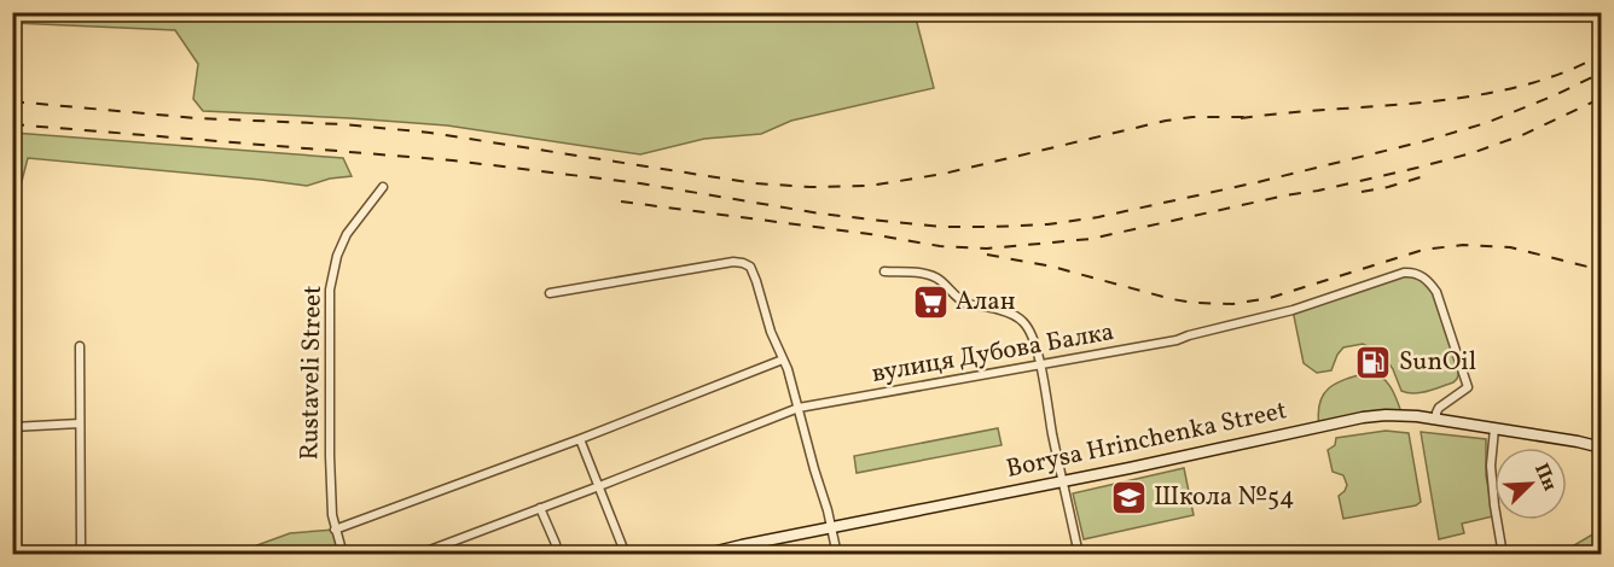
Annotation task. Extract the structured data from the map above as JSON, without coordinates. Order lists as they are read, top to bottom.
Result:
{
  "streets": {
    "street": ["вулиця Дубова Балка", "Rustaveli Street", "Borysa Hrinchenka Street"]
  },
  "crossings": [
    ["вулиця Дубова Балка", "Borysa Hrinchenka Street"]
  ],
  "places": {
    "supermarket": ["Алан"],
    "fuel station": ["SunOil"],
    "school or university": ["Школа №54"]
  },
  "north": "top right"
}
